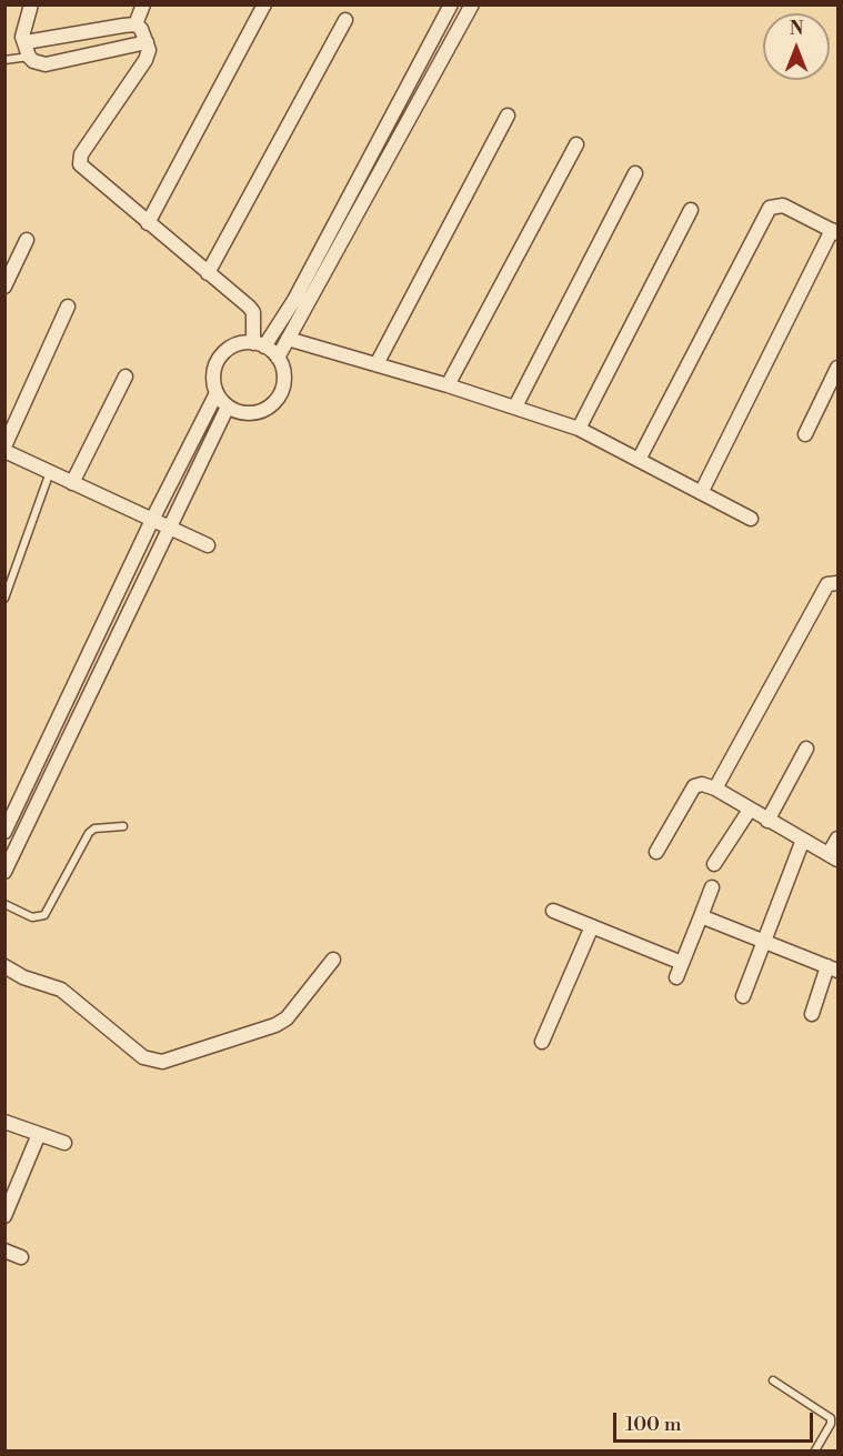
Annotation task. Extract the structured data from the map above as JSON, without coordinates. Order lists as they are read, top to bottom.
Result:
{
  "scale_bar": "100 m",
  "north": "top"
}
